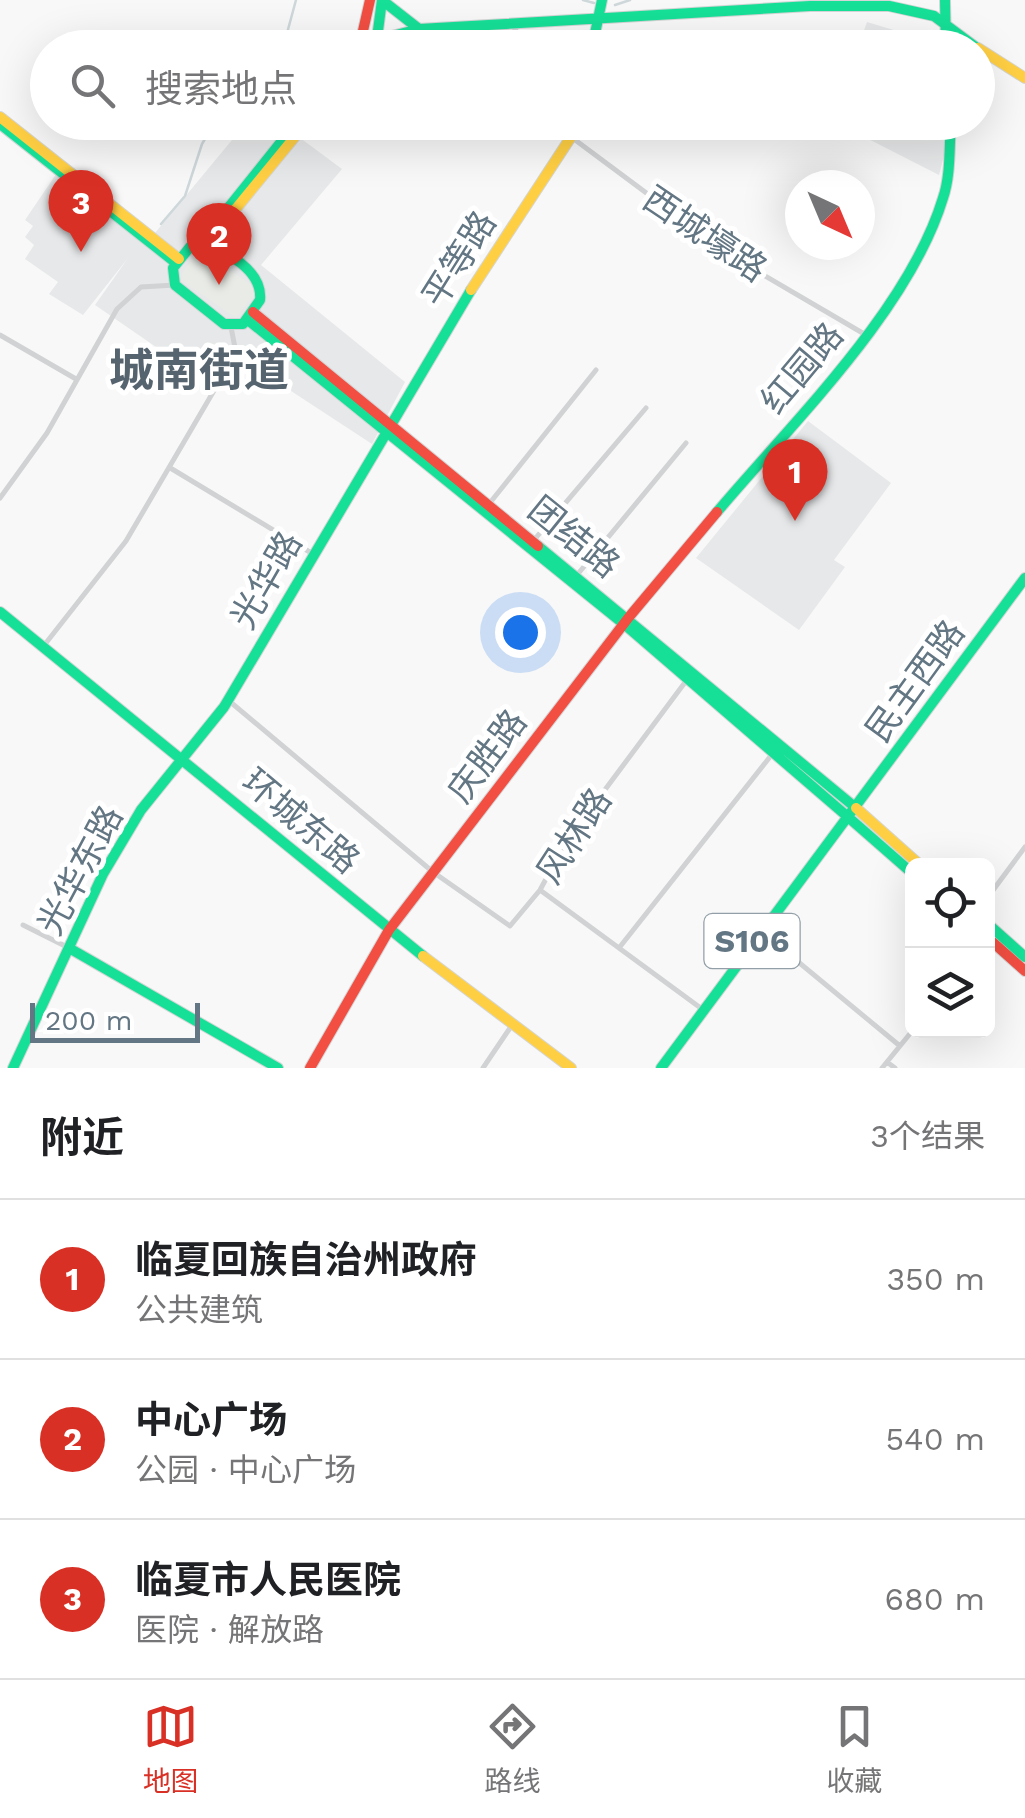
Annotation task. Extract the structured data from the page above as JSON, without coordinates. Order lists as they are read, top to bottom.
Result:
{
  "streets": {
    "main road": [
      "平等路",
      "红园路",
      "团结路",
      "光华路",
      "民主西路",
      "庆胜路",
      "环城东路",
      "光华东路",
      "S106"
    ],
    "street": ["西城壕路", "风林路"]
  },
  "crossings": [
    ["西城壕路", "红园路"],
    ["平等路", "团结路"],
    ["平等路", "光华路"],
    ["红园路", "团结路"],
    ["红园路", "庆胜路"],
    ["团结路", "光华路"],
    ["团结路", "民主西路"],
    ["团结路", "庆胜路"],
    ["团结路", "风林路"],
    ["团结路", "S106"],
    ["光华路", "环城东路"],
    ["光华路", "光华东路"],
    ["民主西路", "S106"],
    ["庆胜路", "环城东路"],
    ["庆胜路", "风林路"],
    ["环城东路", "光华东路"]
  ],
  "districts": ["城南街道"],
  "scale_bar": "200 m",
  "north": "bottom right",
  "page": {
    "search": "搜索地点",
    "pins": ["3", "2", "1"],
    "scale": "200 m",
    "heading": ["附近", "3个结果"],
    "list": [
      {
        "mark": "1",
        "name": "临夏回族自治州政府",
        "note": "公共建筑",
        "value": "350 m"
      },
      {
        "mark": "2",
        "name": "中心广场",
        "note": "公园 · 中心广场",
        "value": "540 m"
      },
      {
        "mark": "3",
        "name": "临夏市人民医院",
        "note": "医院 · 解放路",
        "value": "680 m"
      }
    ],
    "nav": ["地图", "路线", "收藏"]
  }
}
